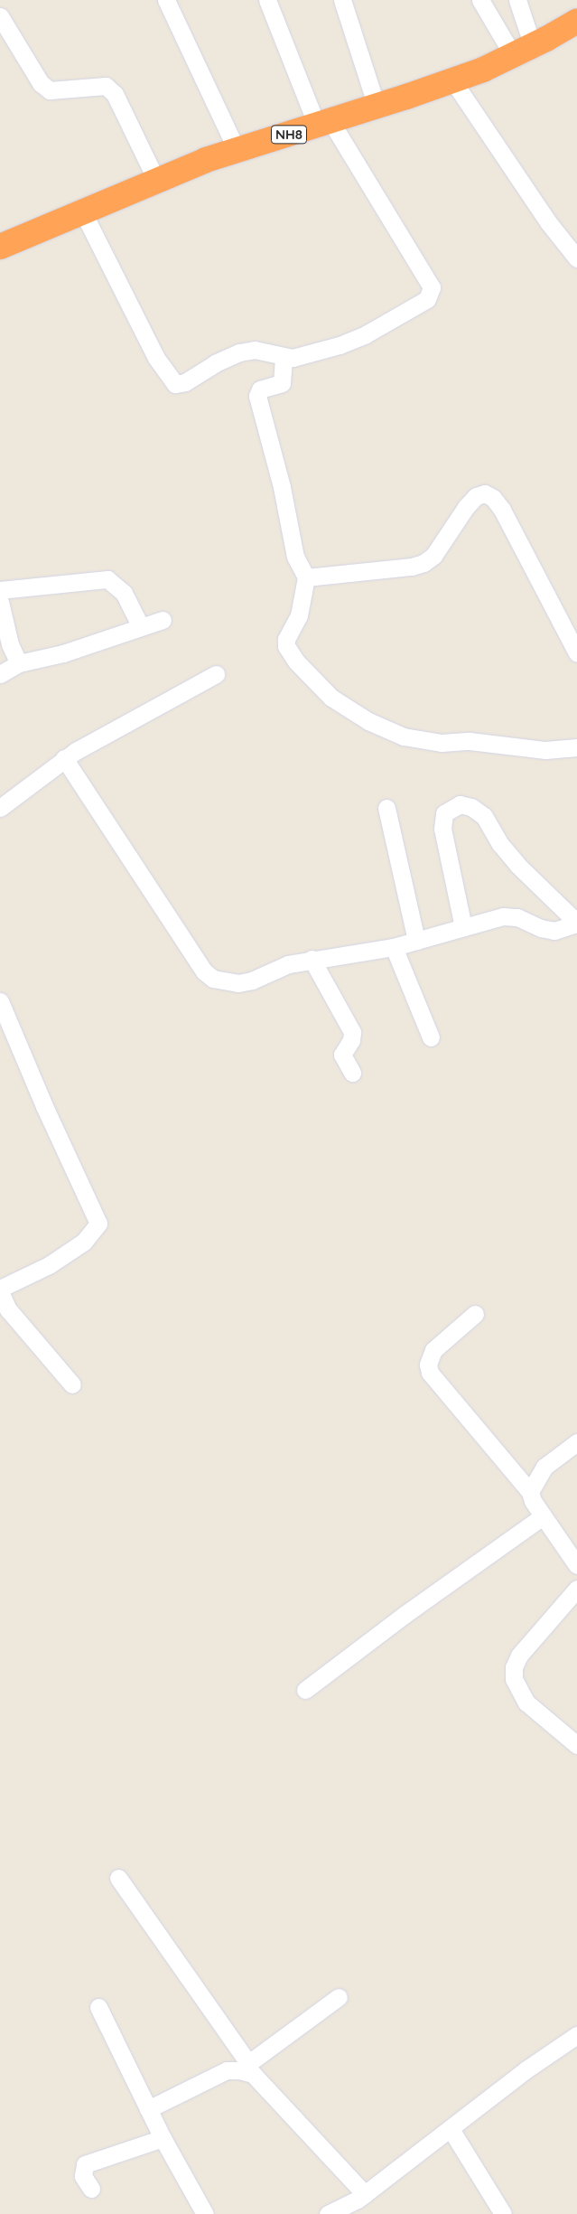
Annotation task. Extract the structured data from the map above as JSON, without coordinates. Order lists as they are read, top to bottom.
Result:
{
  "streets": {
    "highway": ["NH8"]
  }
}
